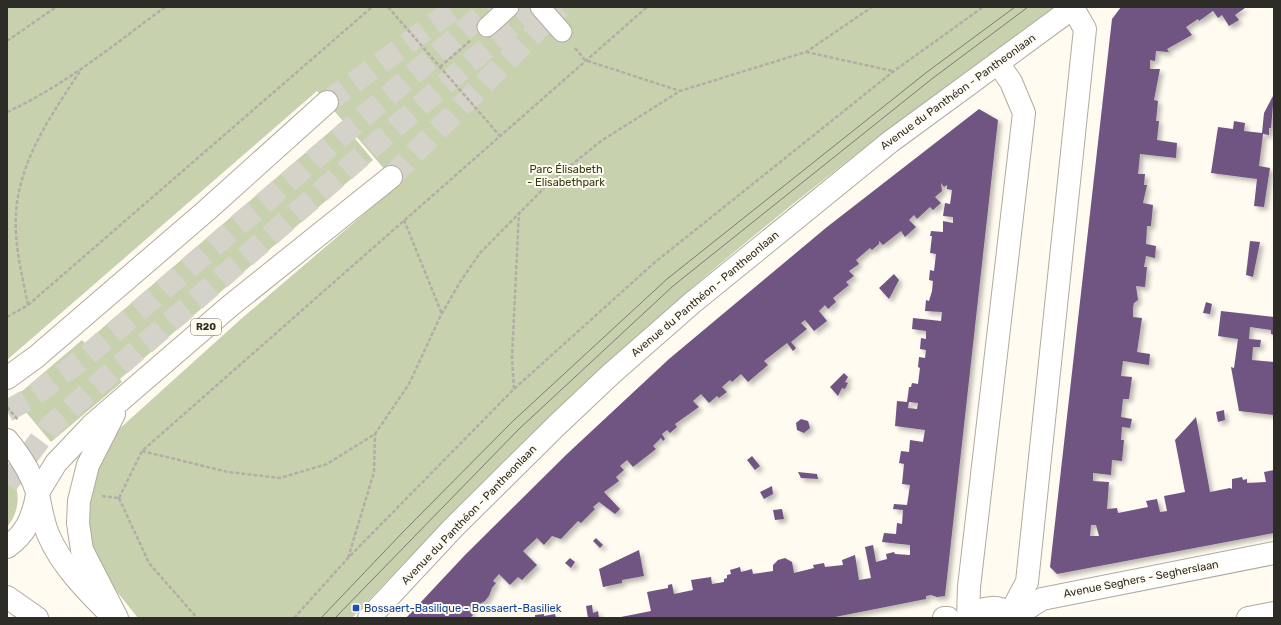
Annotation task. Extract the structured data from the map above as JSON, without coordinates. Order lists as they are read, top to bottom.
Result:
{
  "streets": {
    "main road": ["Avenue du Panthéon - Pantheonlaan", "R20", "Avenue Seghers - Segherslaan"]
  },
  "parks": ["Parc Élisabeth - Elisabethpark"],
  "places": {
    "transit": ["Bossaert-Basilique - Bossaert-Basiliek"]
  }
}
